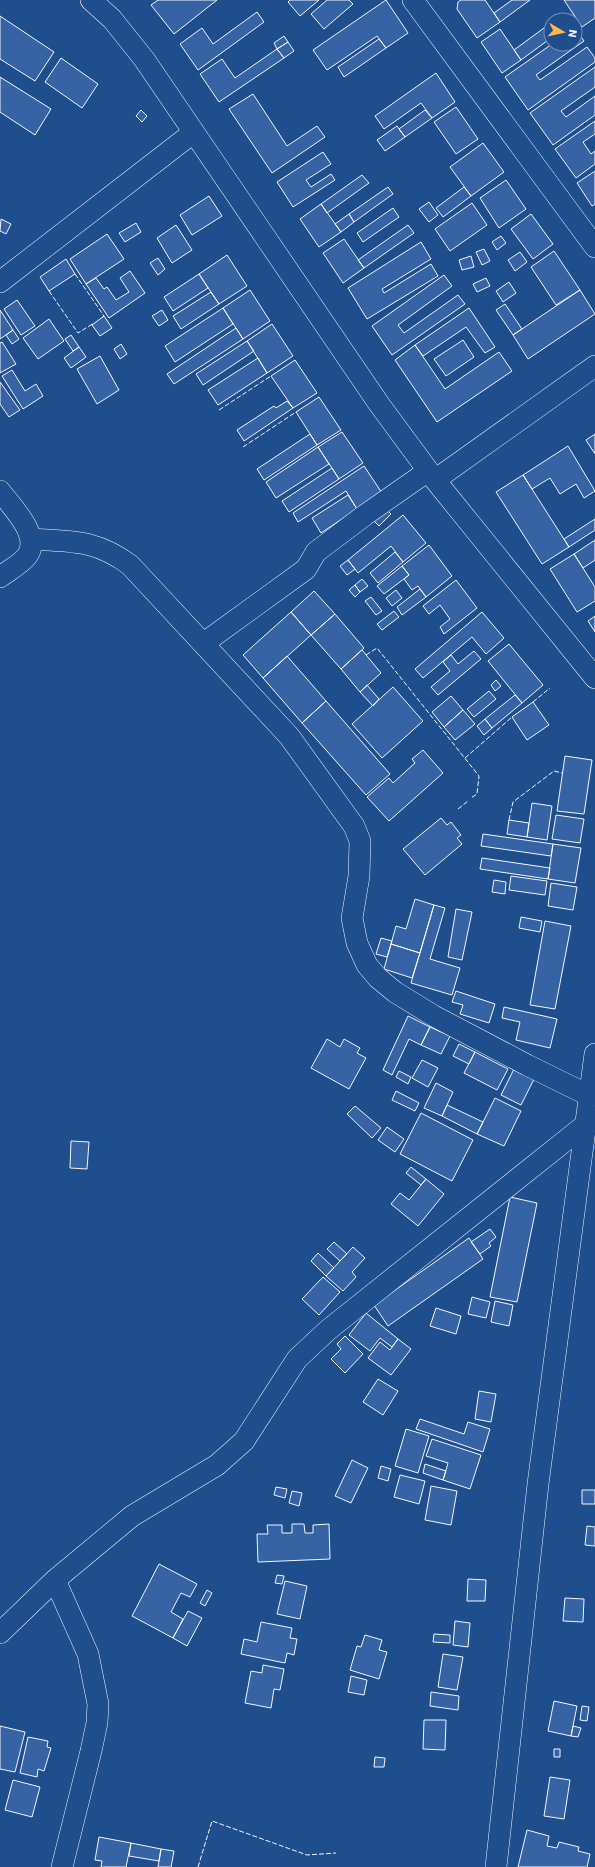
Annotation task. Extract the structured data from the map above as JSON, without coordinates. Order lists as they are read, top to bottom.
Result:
{
  "north": "right"
}
